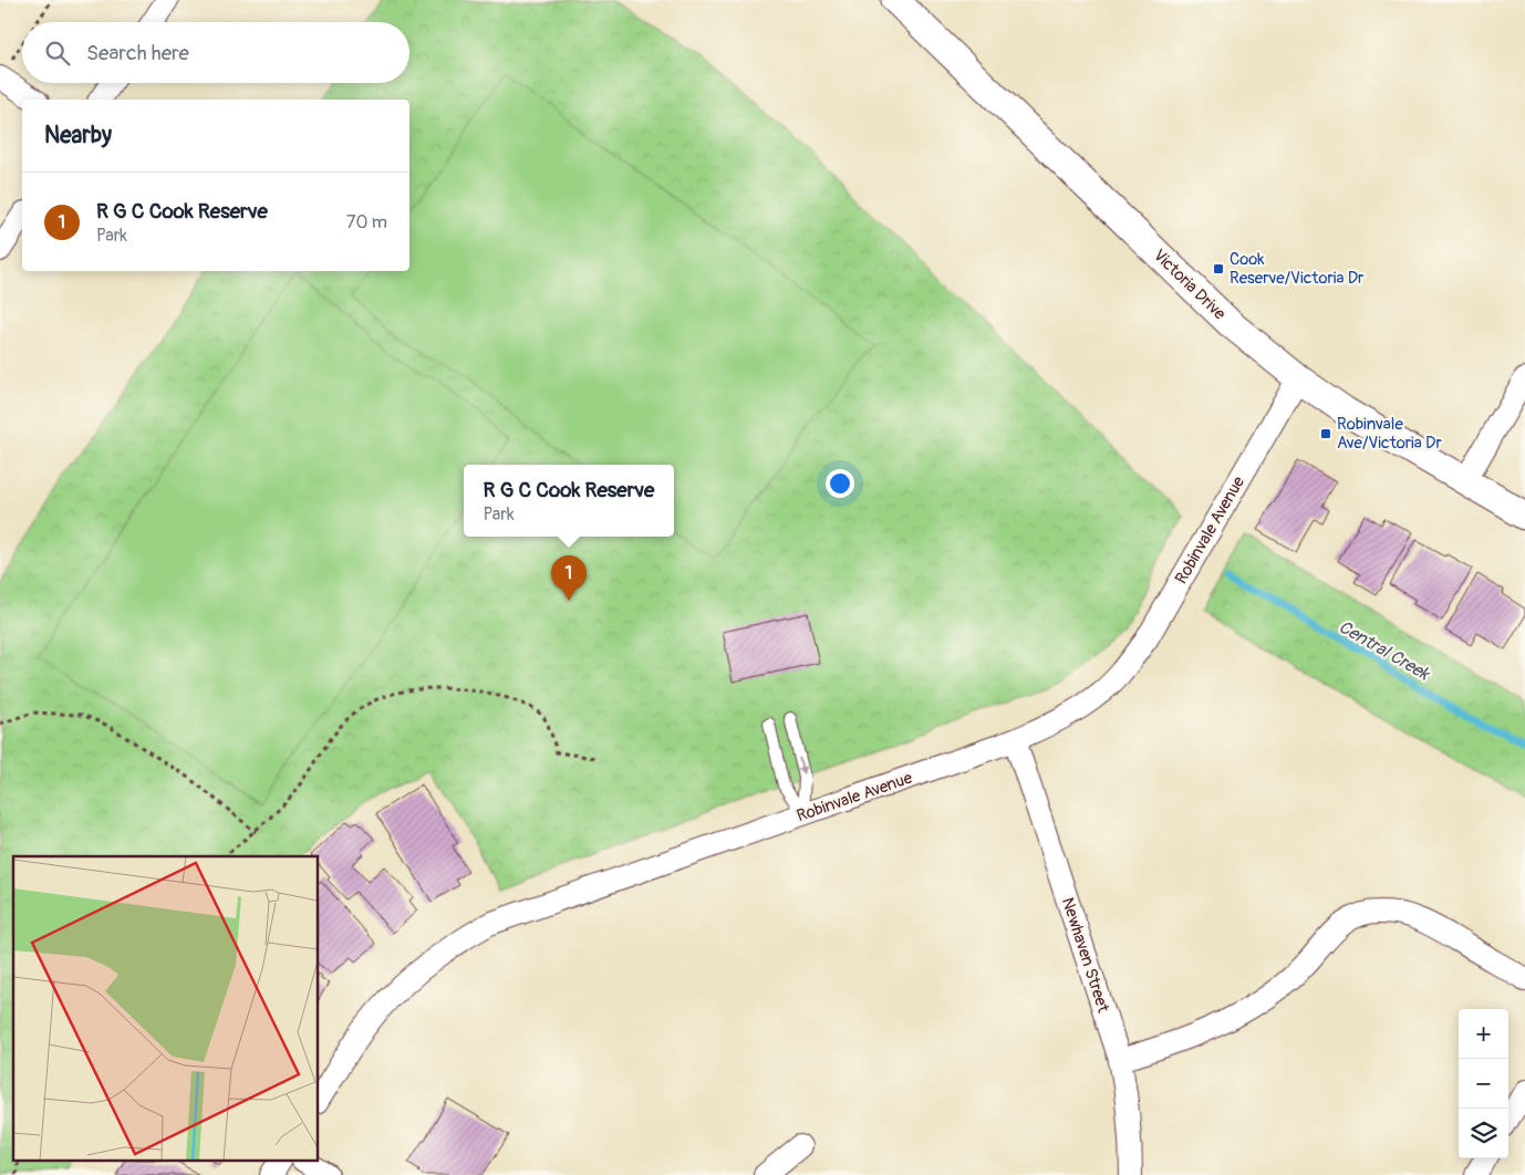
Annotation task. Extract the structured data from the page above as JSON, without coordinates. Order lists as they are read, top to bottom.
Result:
{
  "streets": {
    "street": ["Victoria Drive", "Robinvale Avenue", "Newhaven Street"]
  },
  "crossings": [
    ["Victoria Drive", "Robinvale Avenue"],
    ["Robinvale Avenue", "Newhaven Street"]
  ],
  "water": ["Central Creek"],
  "places": {
    "transit": ["Cook Reserve/Victoria Dr", "Robinvale Ave/Victoria Dr"]
  },
  "page": {
    "search": "Search here",
    "heading": "Nearby",
    "list": [
      {
        "mark": "1",
        "name": "R G C Cook Reserve",
        "note": "Park",
        "value": "70 m"
      }
    ],
    "popup": ["R G C Cook Reserve", "Park"],
    "pins": "1",
    "map_buttons": ["+", "−"]
  }
}
